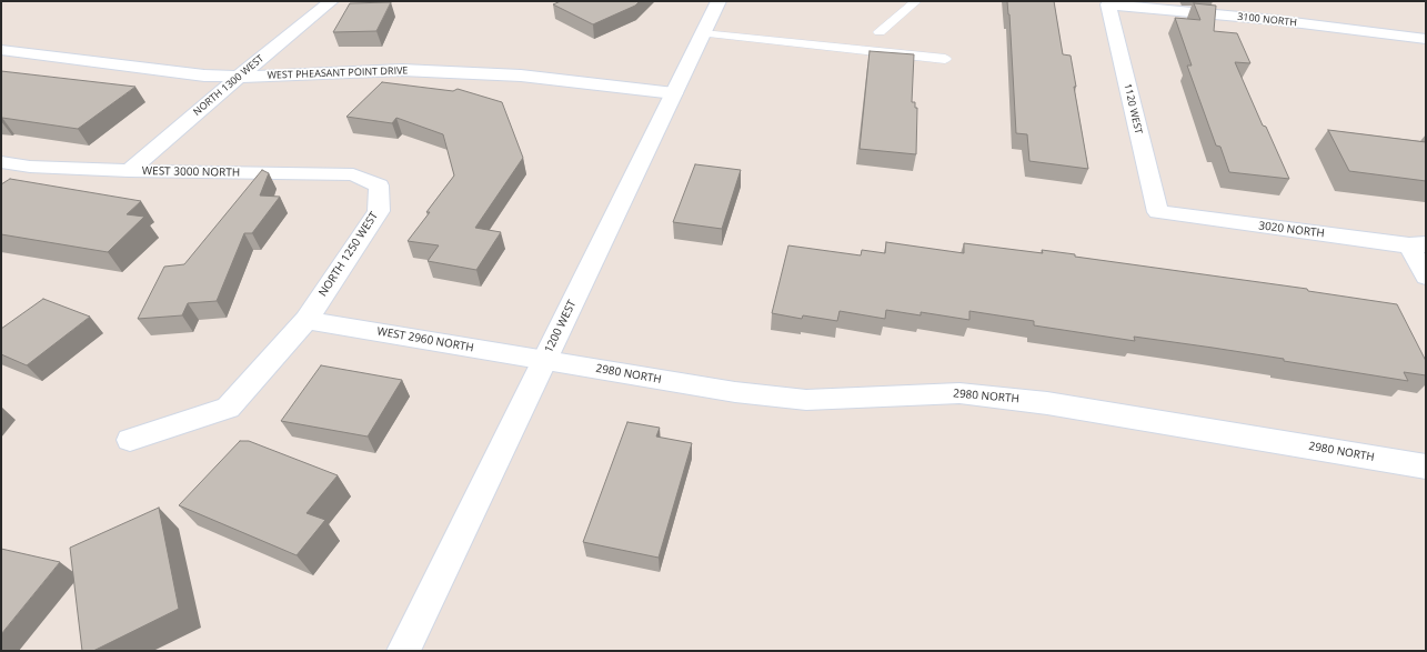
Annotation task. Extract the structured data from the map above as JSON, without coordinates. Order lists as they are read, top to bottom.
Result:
{
  "streets": {
    "street": [
      "3100 NORTH",
      "WEST PHEASANT POINT DRIVE",
      "NORTH 1300 WEST",
      "1120 WEST",
      "WEST 3000 NORTH",
      "3020 NORTH",
      "NORTH 1250 WEST",
      "1200 WEST",
      "WEST 2960 NORTH",
      "2980 NORTH"
    ]
  },
  "crossings": [
    ["3100 NORTH", "1120 WEST"],
    ["WEST PHEASANT POINT DRIVE", "NORTH 1300 WEST"],
    ["WEST PHEASANT POINT DRIVE", "1200 WEST"],
    ["NORTH 1300 WEST", "WEST 3000 NORTH"],
    ["1120 WEST", "3020 NORTH"],
    ["WEST 3000 NORTH", "NORTH 1250 WEST"],
    ["NORTH 1250 WEST", "WEST 2960 NORTH"],
    ["1200 WEST", "WEST 2960 NORTH"],
    ["1200 WEST", "2980 NORTH"],
    ["WEST 2960 NORTH", "2980 NORTH"]
  ]
}
